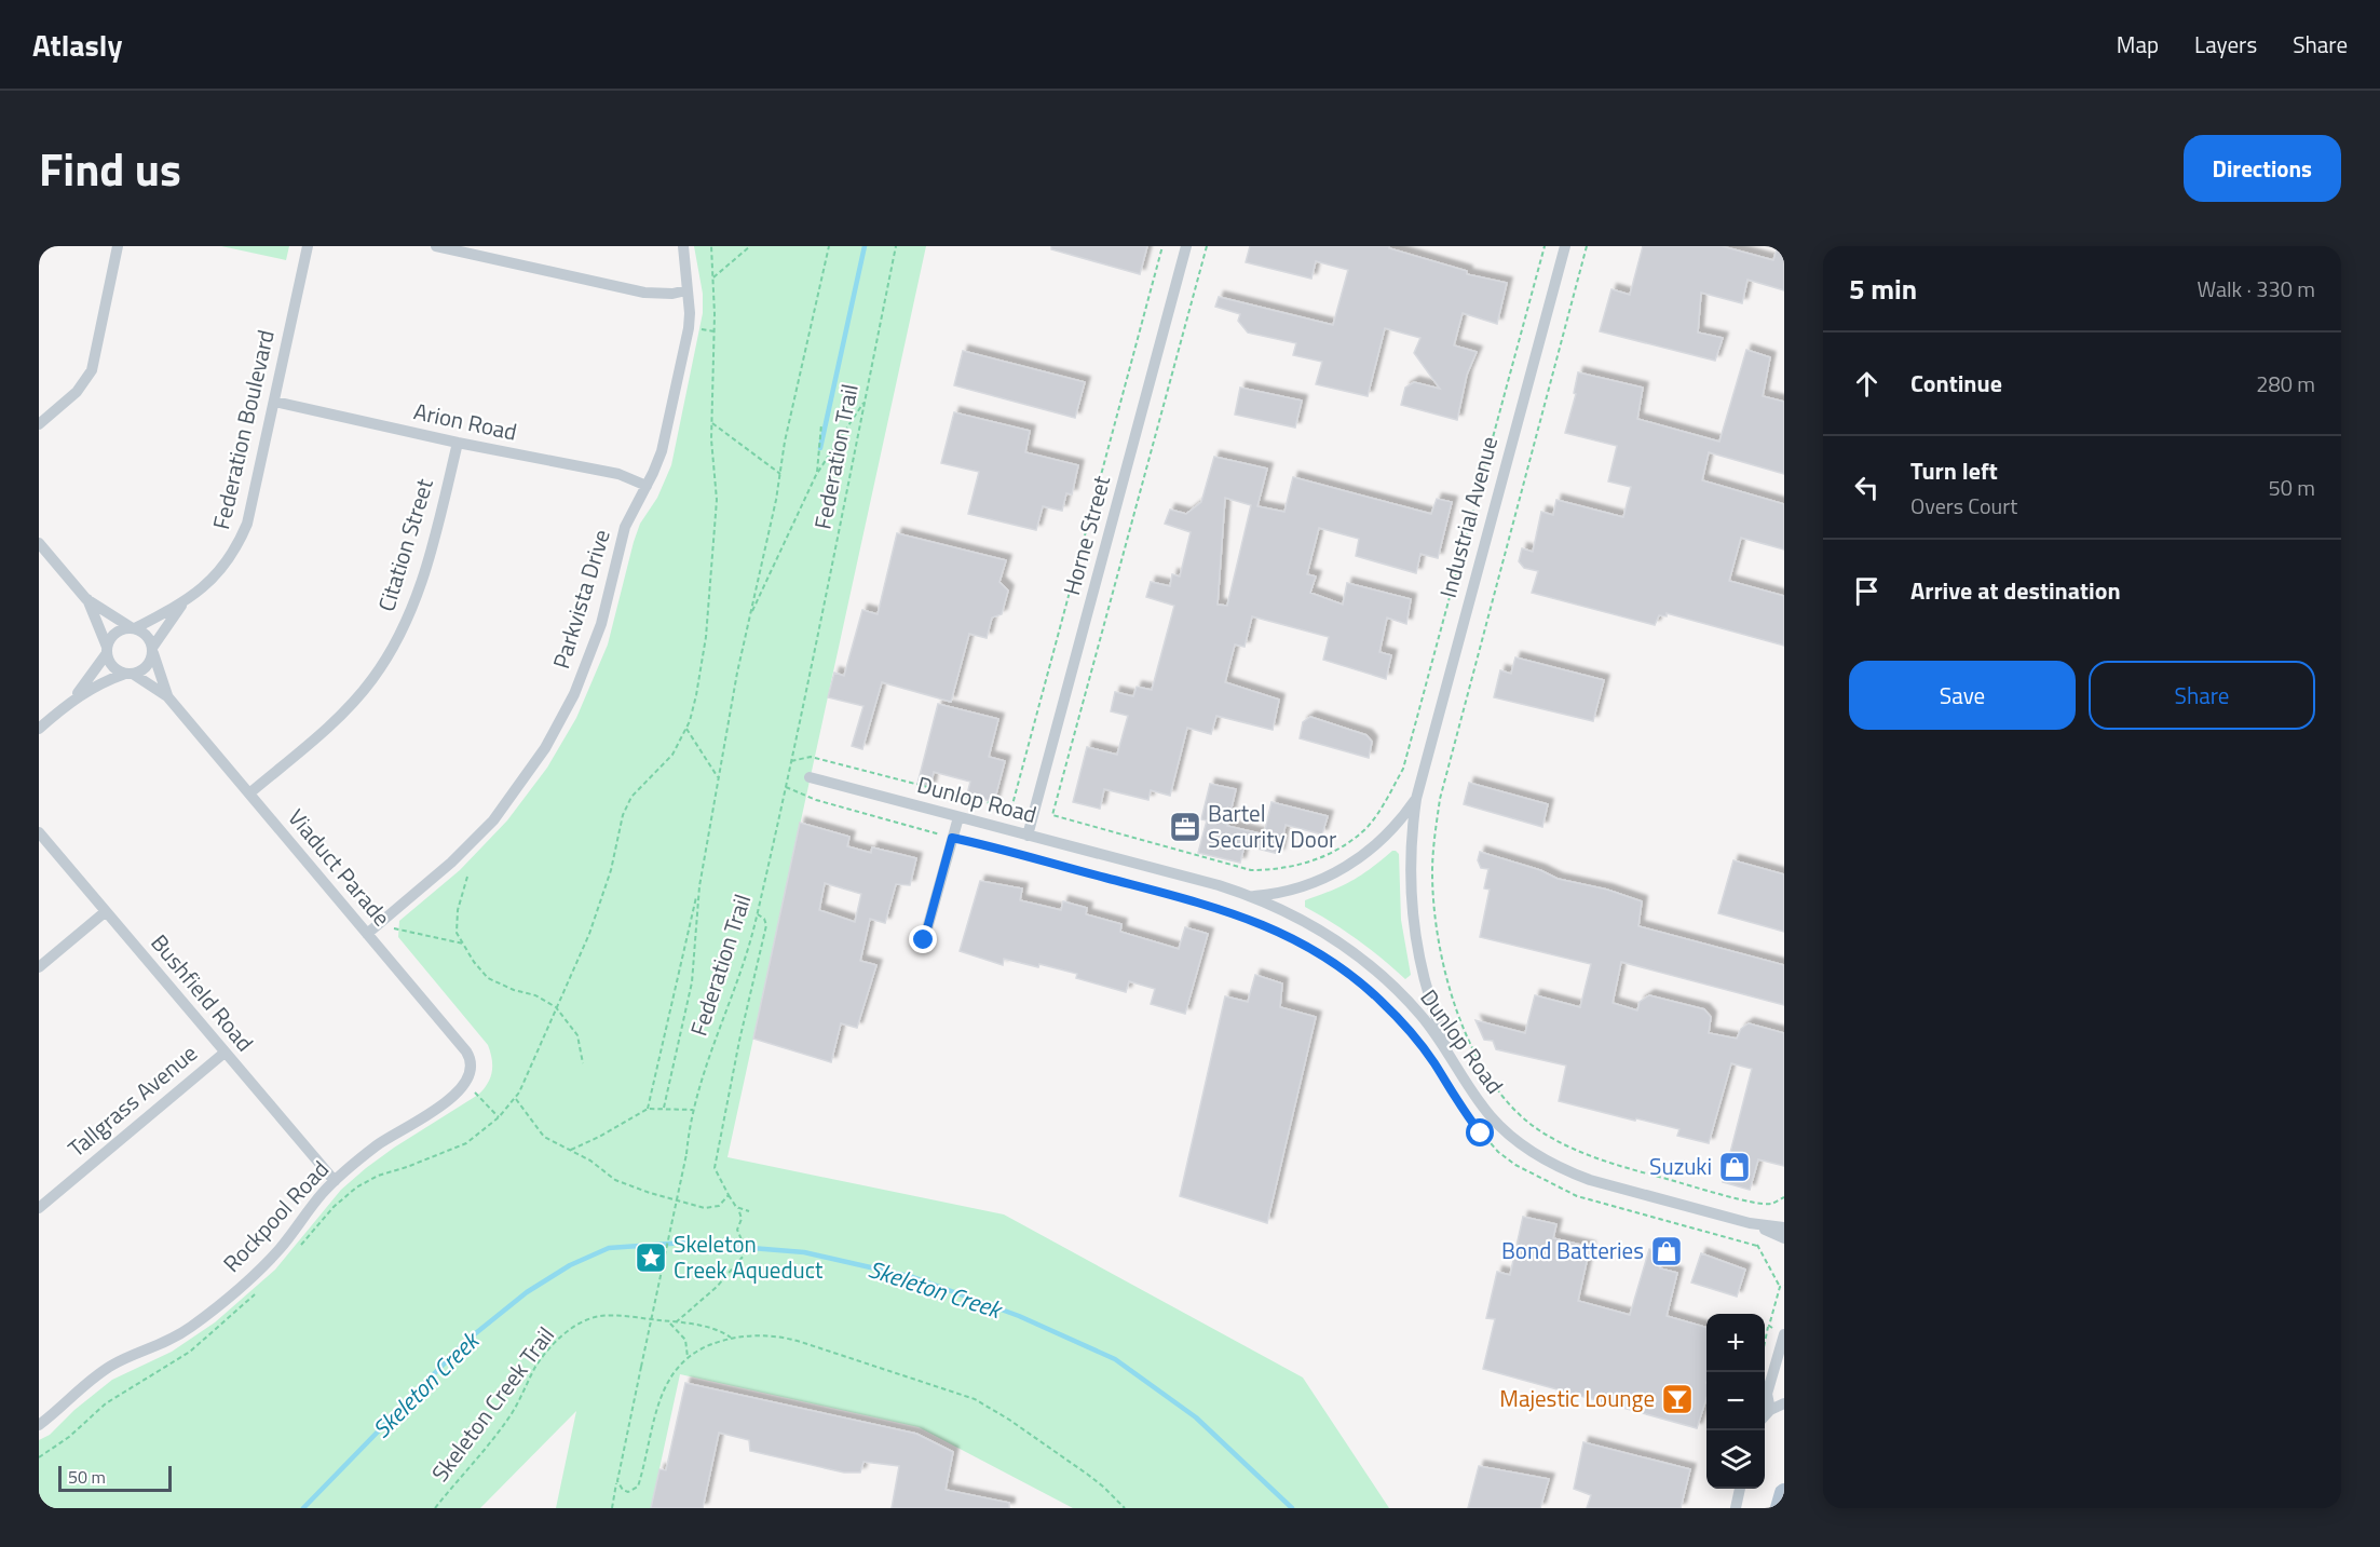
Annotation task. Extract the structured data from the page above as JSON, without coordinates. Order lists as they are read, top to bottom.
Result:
{
  "streets": {
    "street": [
      "Arion Road",
      "Federation Boulevard",
      "Industrial Avenue",
      "Horne Street",
      "Citation Street",
      "Parkvista Drive",
      "Dunlop Road",
      "Viaduct Parade",
      "Bushfield Road",
      "Tallgrass Avenue",
      "Rockpool Road"
    ],
    "path": ["Federation Trail", "Skeleton Creek Trail"]
  },
  "crossings": [
    ["Arion Road", "Federation Boulevard"],
    ["Arion Road", "Citation Street"],
    ["Arion Road", "Parkvista Drive"],
    ["Federation Boulevard", "Viaduct Parade"],
    ["Industrial Avenue", "Dunlop Road"],
    ["Horne Street", "Dunlop Road"],
    ["Citation Street", "Viaduct Parade"],
    ["Parkvista Drive", "Viaduct Parade"],
    ["Viaduct Parade", "Rockpool Road"],
    ["Bushfield Road", "Tallgrass Avenue"],
    ["Bushfield Road", "Rockpool Road"]
  ],
  "water": ["Skeleton Creek"],
  "places": {
    "office": ["Bartel Security Door"],
    "shop": ["Suzuki", "Bond Batteries"],
    "place": ["Skeleton Creek Aqueduct"],
    "bar": ["Majestic Lounge"]
  },
  "scale_bar": "50 m",
  "page": {
    "header": "Atlasly",
    "nav": ["Map", "Layers", "Share"],
    "title": "Find us",
    "buttons": [
      "Directions",
      ["Save", "Share"]
    ],
    "heading": ["5 min", "Walk · 330 m"],
    "list": [
      ["Continue", "280 m"],
      ["Turn left", "Overs Court", "50 m"],
      "Arrive at destination"
    ],
    "map_buttons": ["+", "−"],
    "scale": "50 m"
  }
}
